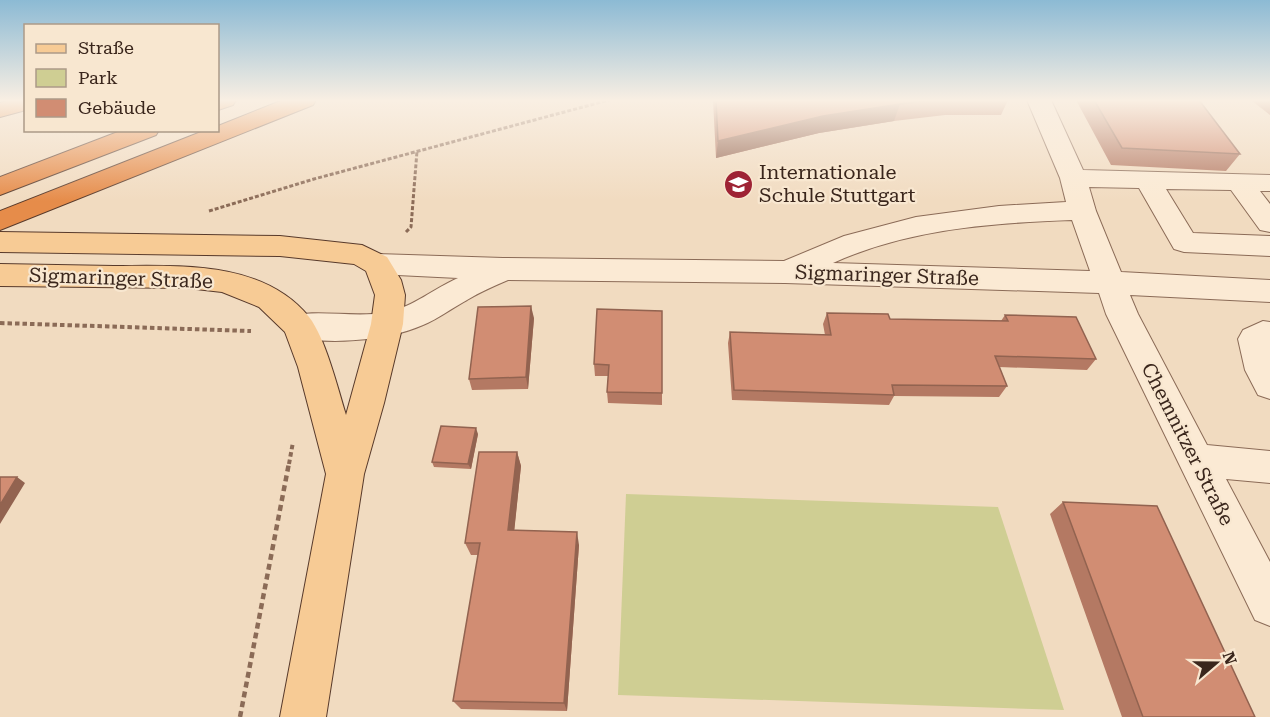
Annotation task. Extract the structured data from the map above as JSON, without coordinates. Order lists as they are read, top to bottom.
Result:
{
  "streets": {
    "main road": ["Sigmaringer Straße"],
    "street": ["Chemnitzer Straße"]
  },
  "crossings": [
    ["Sigmaringer Straße", "Chemnitzer Straße"]
  ],
  "places": {
    "school or university": ["Internationale Schule Stuttgart"]
  },
  "legend": ["Straße", "Park", "Gebäude"],
  "north": "right"
}
